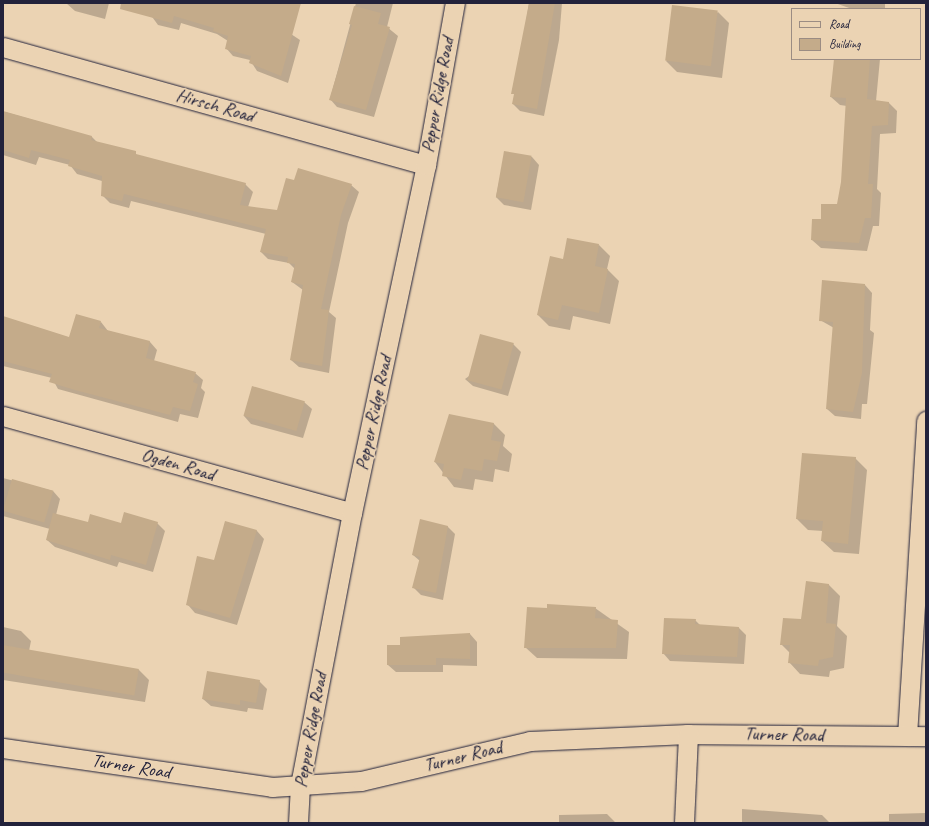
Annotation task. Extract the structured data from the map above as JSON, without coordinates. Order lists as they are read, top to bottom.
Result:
{
  "streets": {
    "street": [
      "Pepper Ridge Road",
      "Hirsch Road",
      "Ogden Road",
      "Turner Road"
    ]
  },
  "crossings": [
    ["Pepper Ridge Road", "Hirsch Road"],
    ["Pepper Ridge Road", "Ogden Road"],
    ["Pepper Ridge Road", "Turner Road"]
  ],
  "legend": ["Road", "Building"]
}
